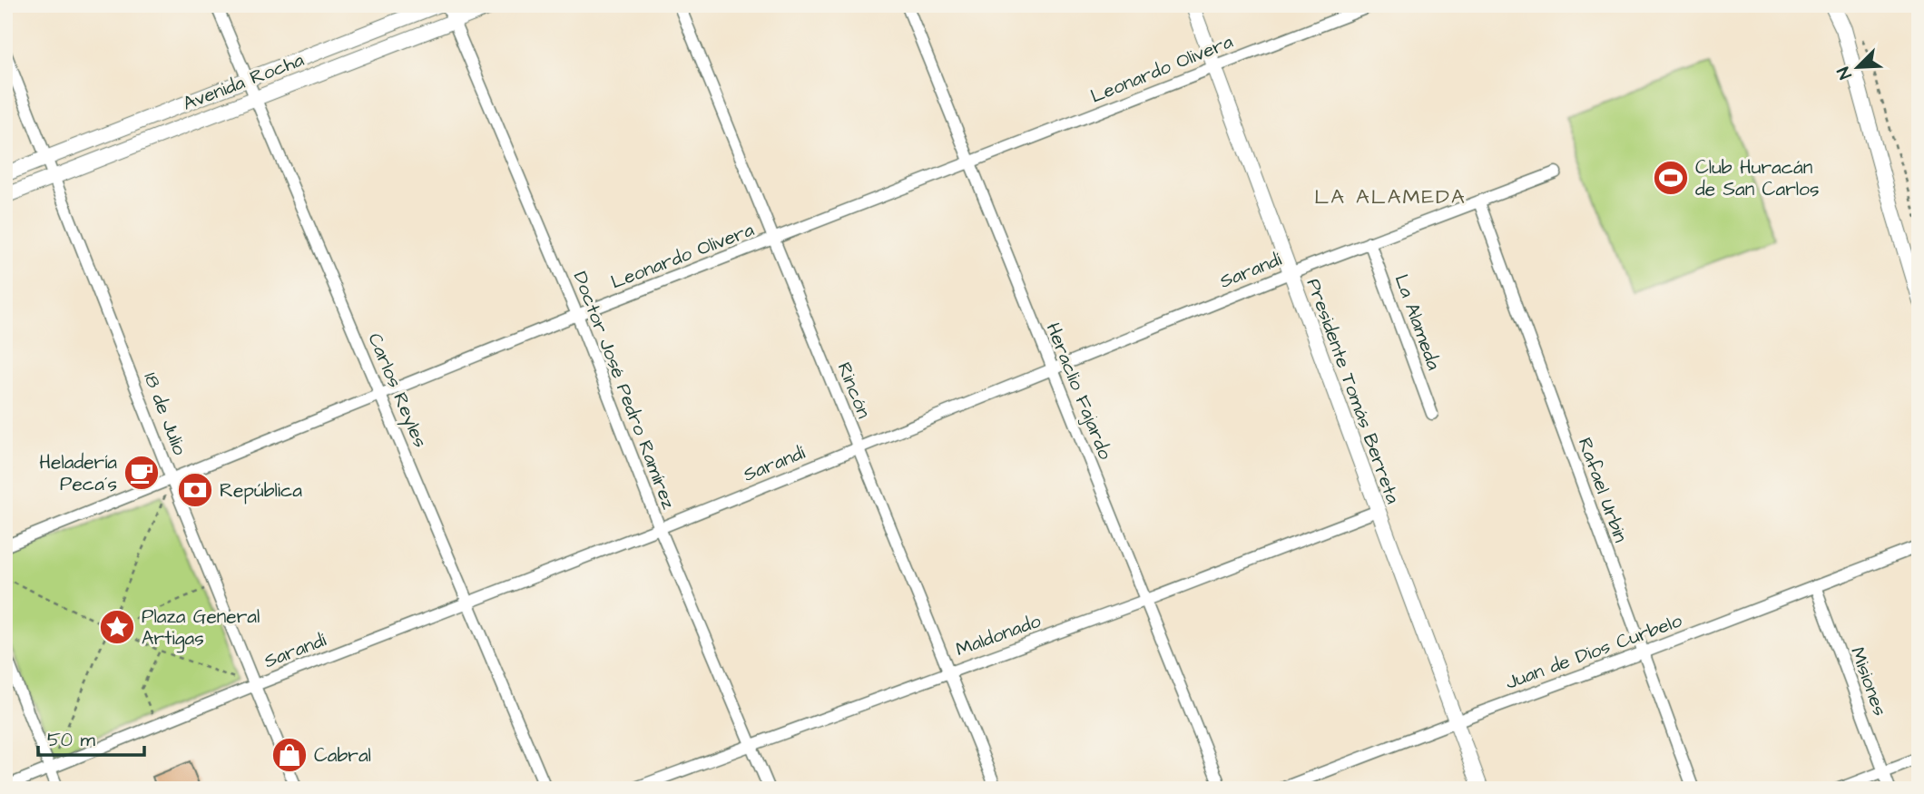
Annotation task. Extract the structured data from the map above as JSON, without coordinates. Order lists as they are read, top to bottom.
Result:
{
  "streets": {
    "street": [
      "Leonardo Olivera",
      "Avenida Rocha",
      "Sarandí",
      "La Alameda",
      "Carlos Reyles",
      "Doctor José Pedro Ramírez",
      "Rincón",
      "Heraclio Fajardo",
      "Presidente Tomás Berreta",
      "18 de Julio",
      "Rafael Urbin",
      "Maldonado",
      "Juan de Dios Curbelo",
      "Misiones"
    ]
  },
  "crossings": [
    ["Leonardo Olivera", "Carlos Reyles"],
    ["Leonardo Olivera", "Doctor José Pedro Ramírez"],
    ["Leonardo Olivera", "Rincón"],
    ["Leonardo Olivera", "Heraclio Fajardo"],
    ["Leonardo Olivera", "Presidente Tomás Berreta"],
    ["Leonardo Olivera", "18 de Julio"],
    ["Avenida Rocha", "Carlos Reyles"],
    ["Avenida Rocha", "Doctor José Pedro Ramírez"],
    ["Avenida Rocha", "18 de Julio"],
    ["Sarandí", "La Alameda"],
    ["Sarandí", "Carlos Reyles"],
    ["Sarandí", "Doctor José Pedro Ramírez"],
    ["Sarandí", "Rincón"],
    ["Sarandí", "Heraclio Fajardo"],
    ["Sarandí", "Presidente Tomás Berreta"],
    ["Sarandí", "18 de Julio"],
    ["Sarandí", "Rafael Urbin"],
    ["Doctor José Pedro Ramírez", "Maldonado"],
    ["Rincón", "Maldonado"],
    ["Heraclio Fajardo", "Maldonado"],
    ["Presidente Tomás Berreta", "Maldonado"],
    ["Presidente Tomás Berreta", "Juan de Dios Curbelo"],
    ["Rafael Urbin", "Juan de Dios Curbelo"],
    ["Juan de Dios Curbelo", "Misiones"]
  ],
  "districts": ["LA ALAMEDA"],
  "places": {
    "sports": ["Club Huracán de San Carlos"],
    "cafe": ["Heladería Peca´s"],
    "bank": ["República"],
    "place": ["Plaza General Artigas"],
    "shop": ["Cabral"]
  },
  "scale_bar": "50 m",
  "north": "bottom left"
}
